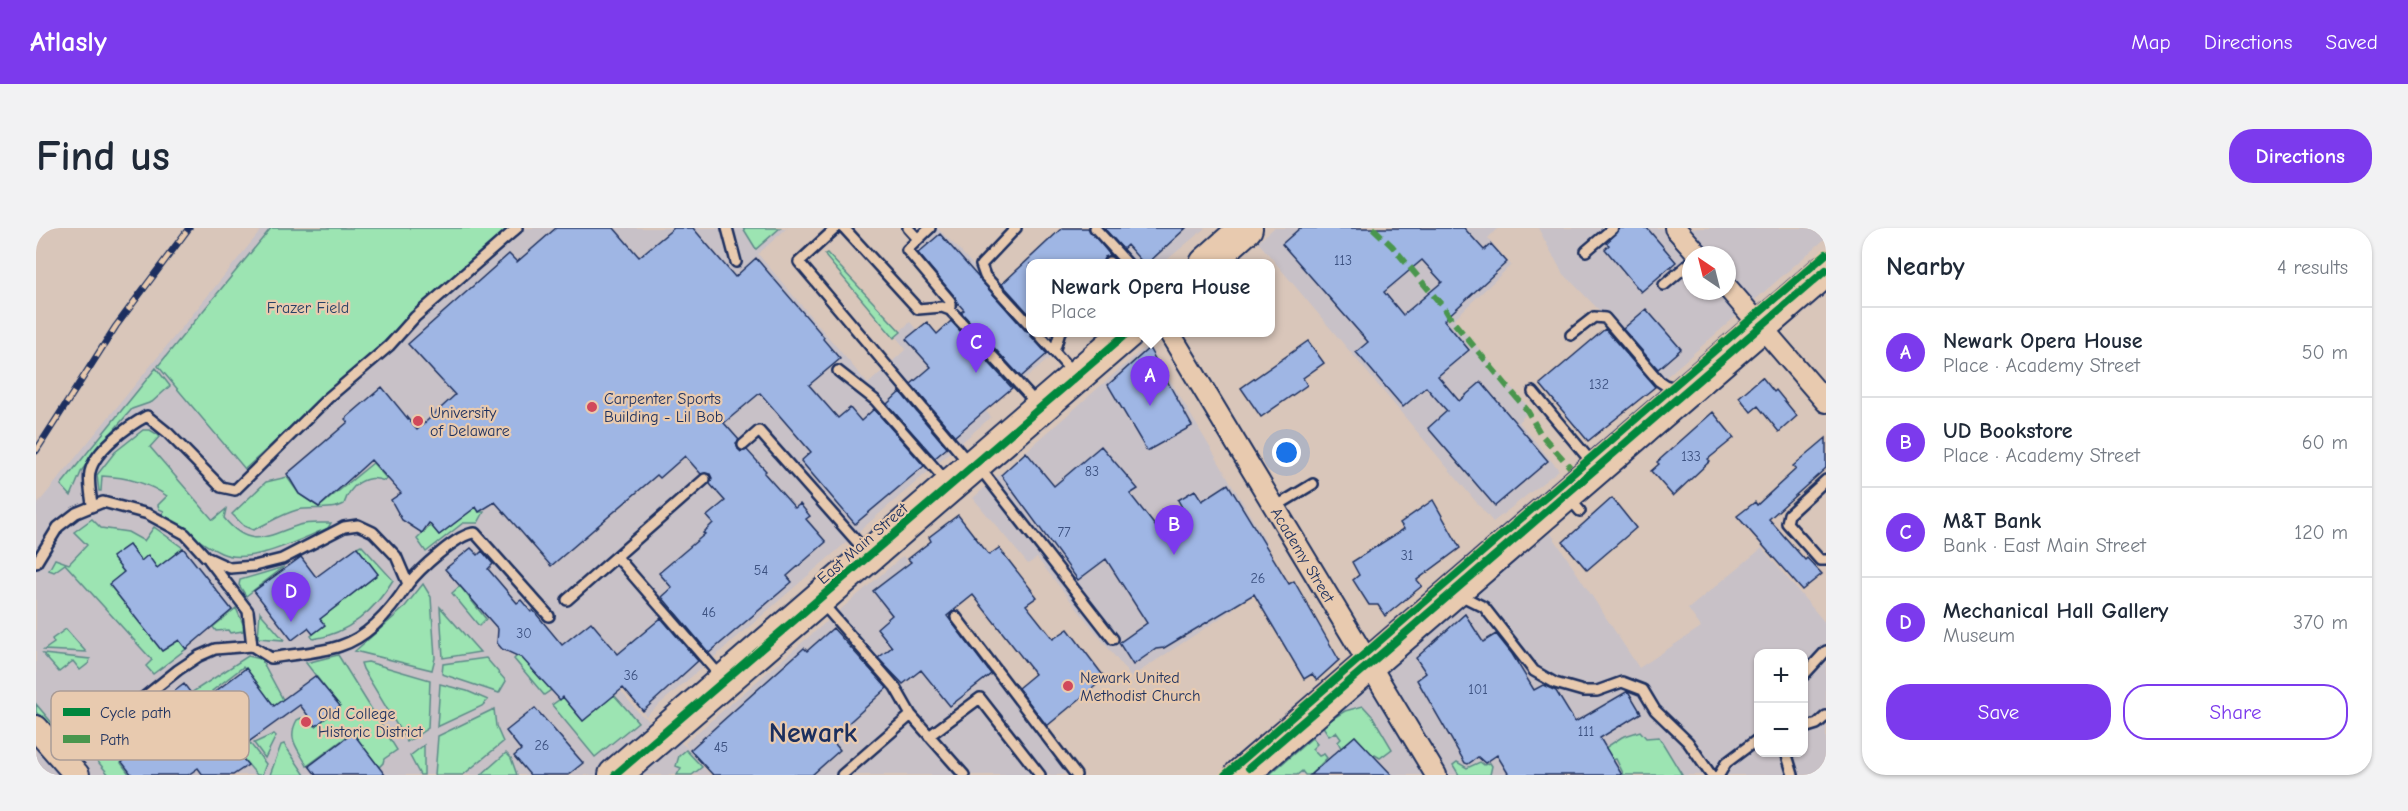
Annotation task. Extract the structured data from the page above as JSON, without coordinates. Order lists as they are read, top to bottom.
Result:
{
  "streets": {
    "main road": ["East Main Street"],
    "street": ["Academy Street"]
  },
  "districts": ["Newark"],
  "parks": ["Frazer Field"],
  "places": [
    "Carpenter Sports Building - Lil Bob",
    "University of Delaware",
    "Newark United Methodist Church",
    "Old College Historic District"
  ],
  "house_numbers": [
    "113",
    "132",
    "133",
    "83",
    "77",
    "31",
    "54",
    "26",
    "46",
    "30",
    "36",
    "101",
    "111",
    "26",
    "45"
  ],
  "legend": ["Cycle path", "Path"],
  "north": "top left",
  "page": {
    "header": "Atlasly",
    "nav": ["Map", "Directions", "Saved"],
    "buttons": [
      "Directions",
      ["Save", "Share"]
    ],
    "title": "Find us",
    "heading": ["Nearby", "4 results"],
    "popup": ["Newark Opera House", "Place"],
    "list": [
      {
        "mark": "A",
        "name": "Newark Opera House",
        "note": "Place · Academy Street",
        "value": "50 m"
      },
      {
        "mark": "B",
        "name": "UD Bookstore",
        "note": "Place · Academy Street",
        "value": "60 m"
      },
      {
        "mark": "C",
        "name": "M&T Bank",
        "note": "Bank · East Main Street",
        "value": "120 m"
      },
      {
        "mark": "D",
        "name": "Mechanical Hall Gallery",
        "note": "Museum",
        "value": "370 m"
      }
    ],
    "pins": [
      "C",
      "A",
      "B",
      "D"
    ],
    "map_buttons": ["+", "−"]
  }
}
